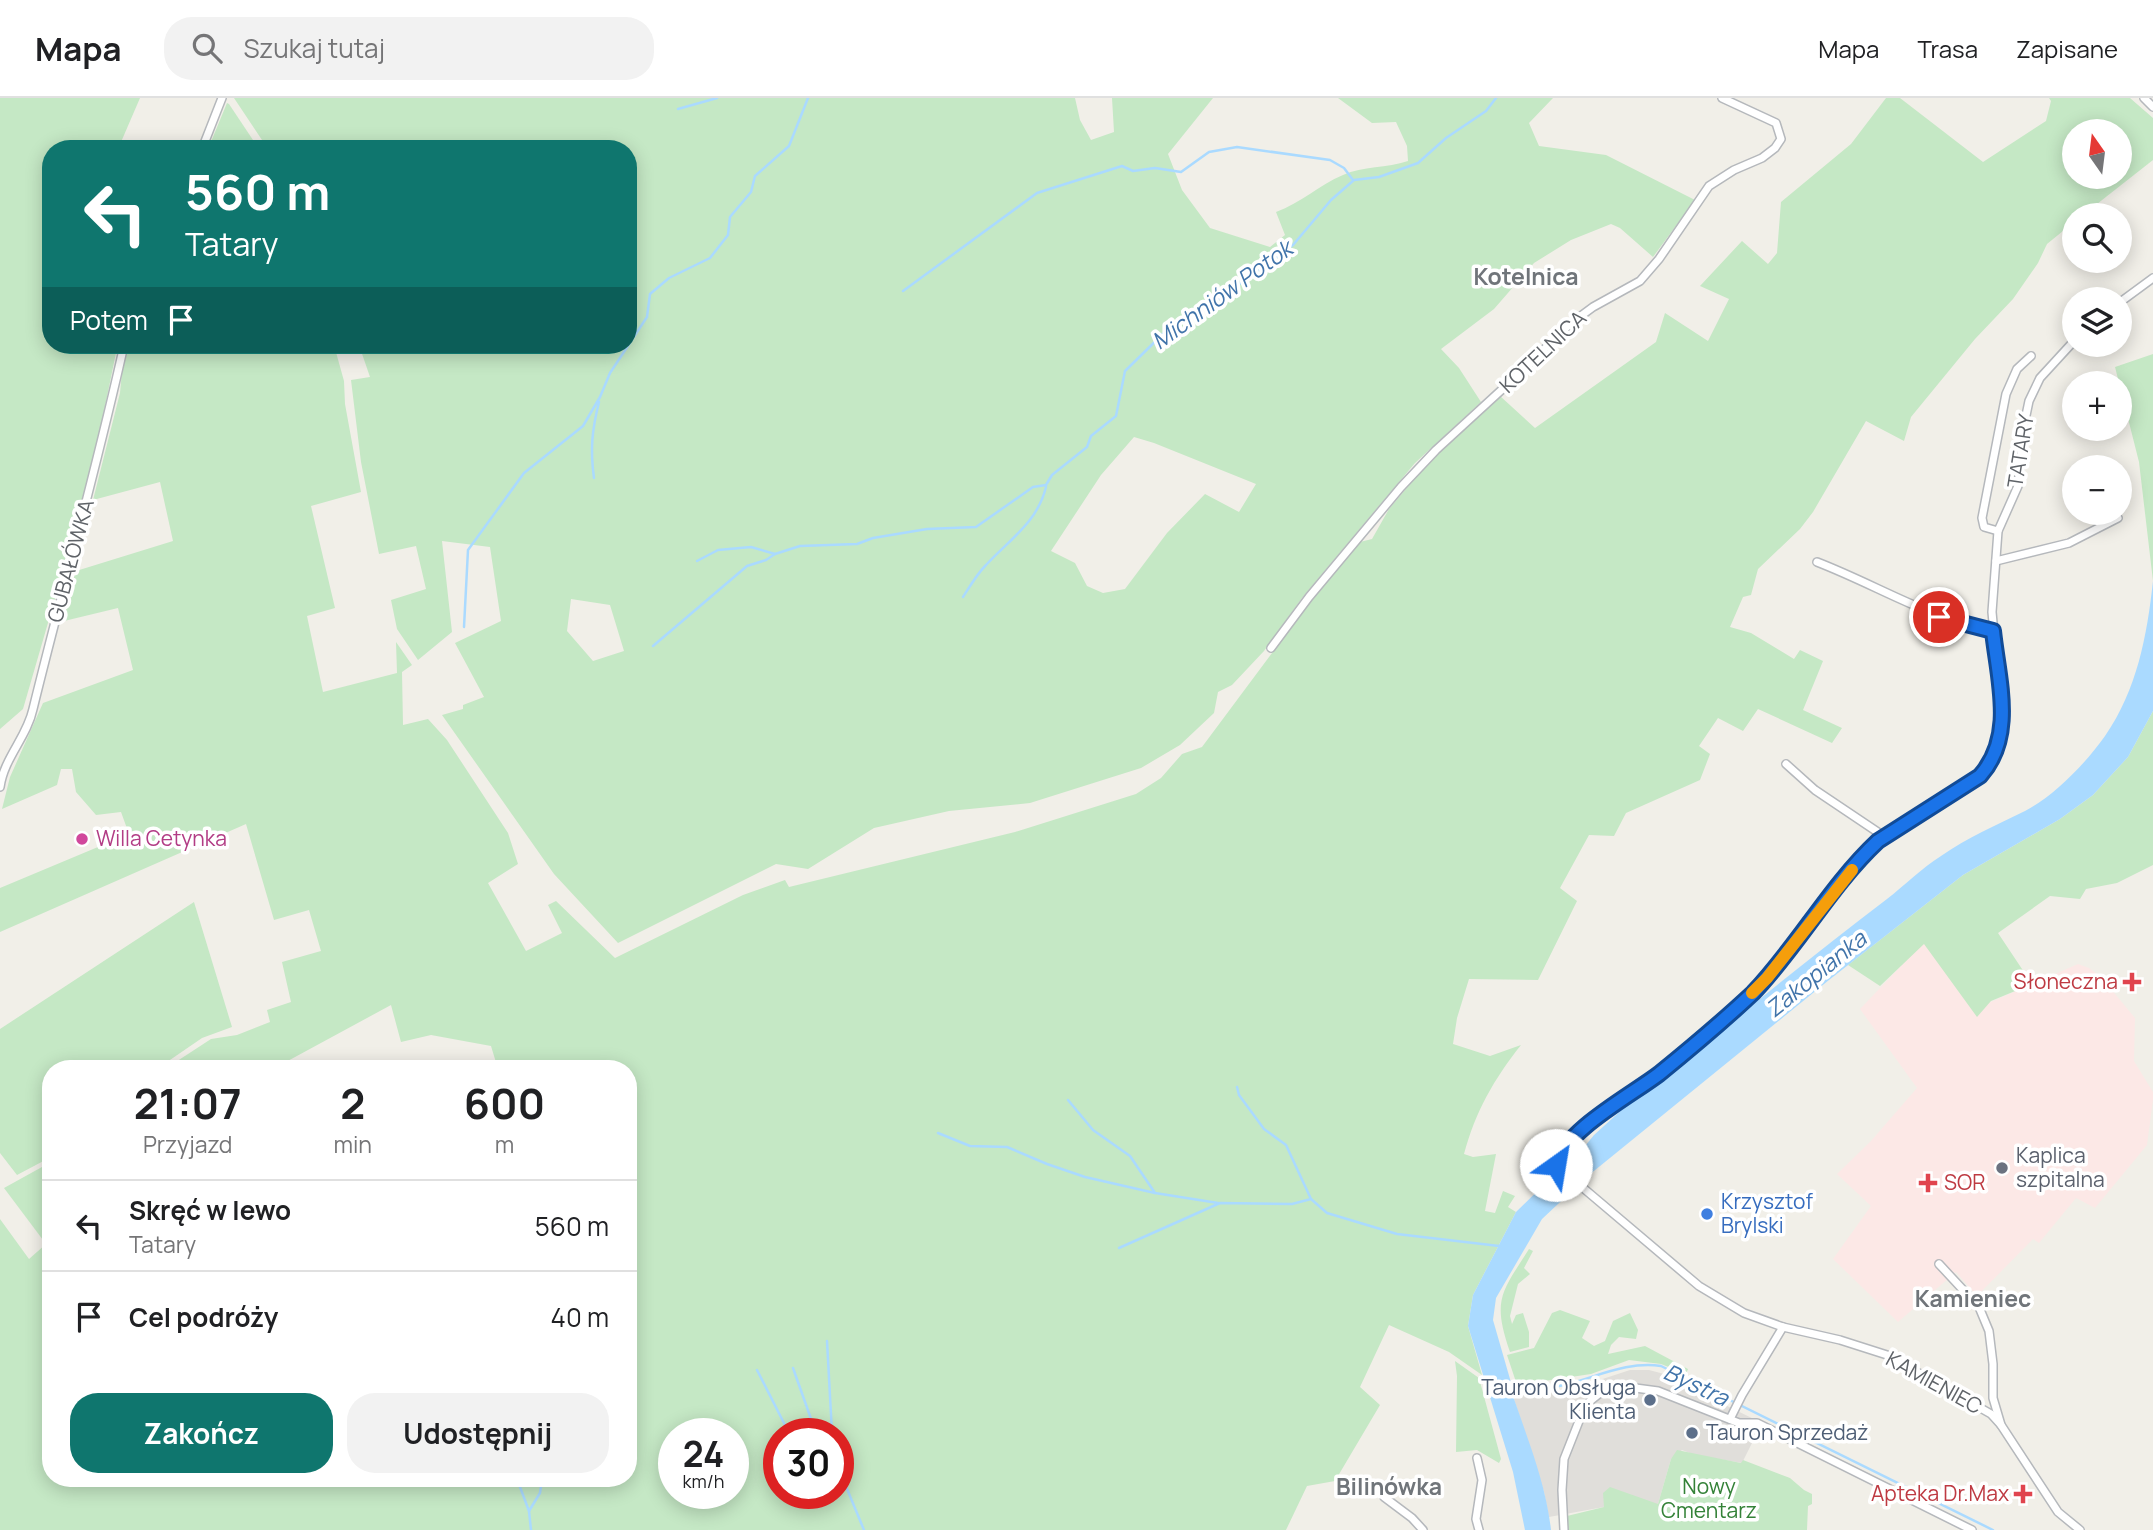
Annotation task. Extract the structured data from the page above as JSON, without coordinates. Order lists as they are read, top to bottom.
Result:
{
  "streets": {
    "street": [
      "KOTELNICA",
      "TATARY",
      "GUBAŁÓWKA",
      "KAMIENIEC"
    ]
  },
  "crossings": [
    ["TATARY", "KAMIENIEC"]
  ],
  "districts": ["Kotelnica", "Kamieniec", "Bilinówka"],
  "water": ["Michniów Potok", "Zakopianka", "Bystra"],
  "parks": ["Nowy Cmentarz"],
  "places": {
    "other": [
      "Willa Cetynka",
      "Kaplica szpitalna",
      "Krzysztof Brylski",
      "Tauron Obsługa Klienta",
      "Tauron Sprzedaż"
    ],
    "health": ["Słoneczna", "SOR", "Apteka Dr.Max"]
  },
  "north": "top",
  "page": {
    "header": "Mapa",
    "search": "Szukaj tutaj",
    "nav": ["Mapa", "Trasa", "Zapisane"],
    "map_buttons": ["+", "−"],
    "turn": ["560 m", "Tatary"],
    "then": "Potem",
    "eta": [
      "21:07",
      "Przyjazd",
      "2",
      "min",
      "600",
      "m"
    ],
    "list": [
      {
        "name": "Skręć w lewo",
        "note": "Tatary",
        "value": "560 m"
      },
      {
        "name": "Cel podróży",
        "value": "40 m"
      }
    ],
    "buttons": ["Zakończ", "Udostępnij"],
    "speed": "24 km/h",
    "limit": "30"
  }
}
